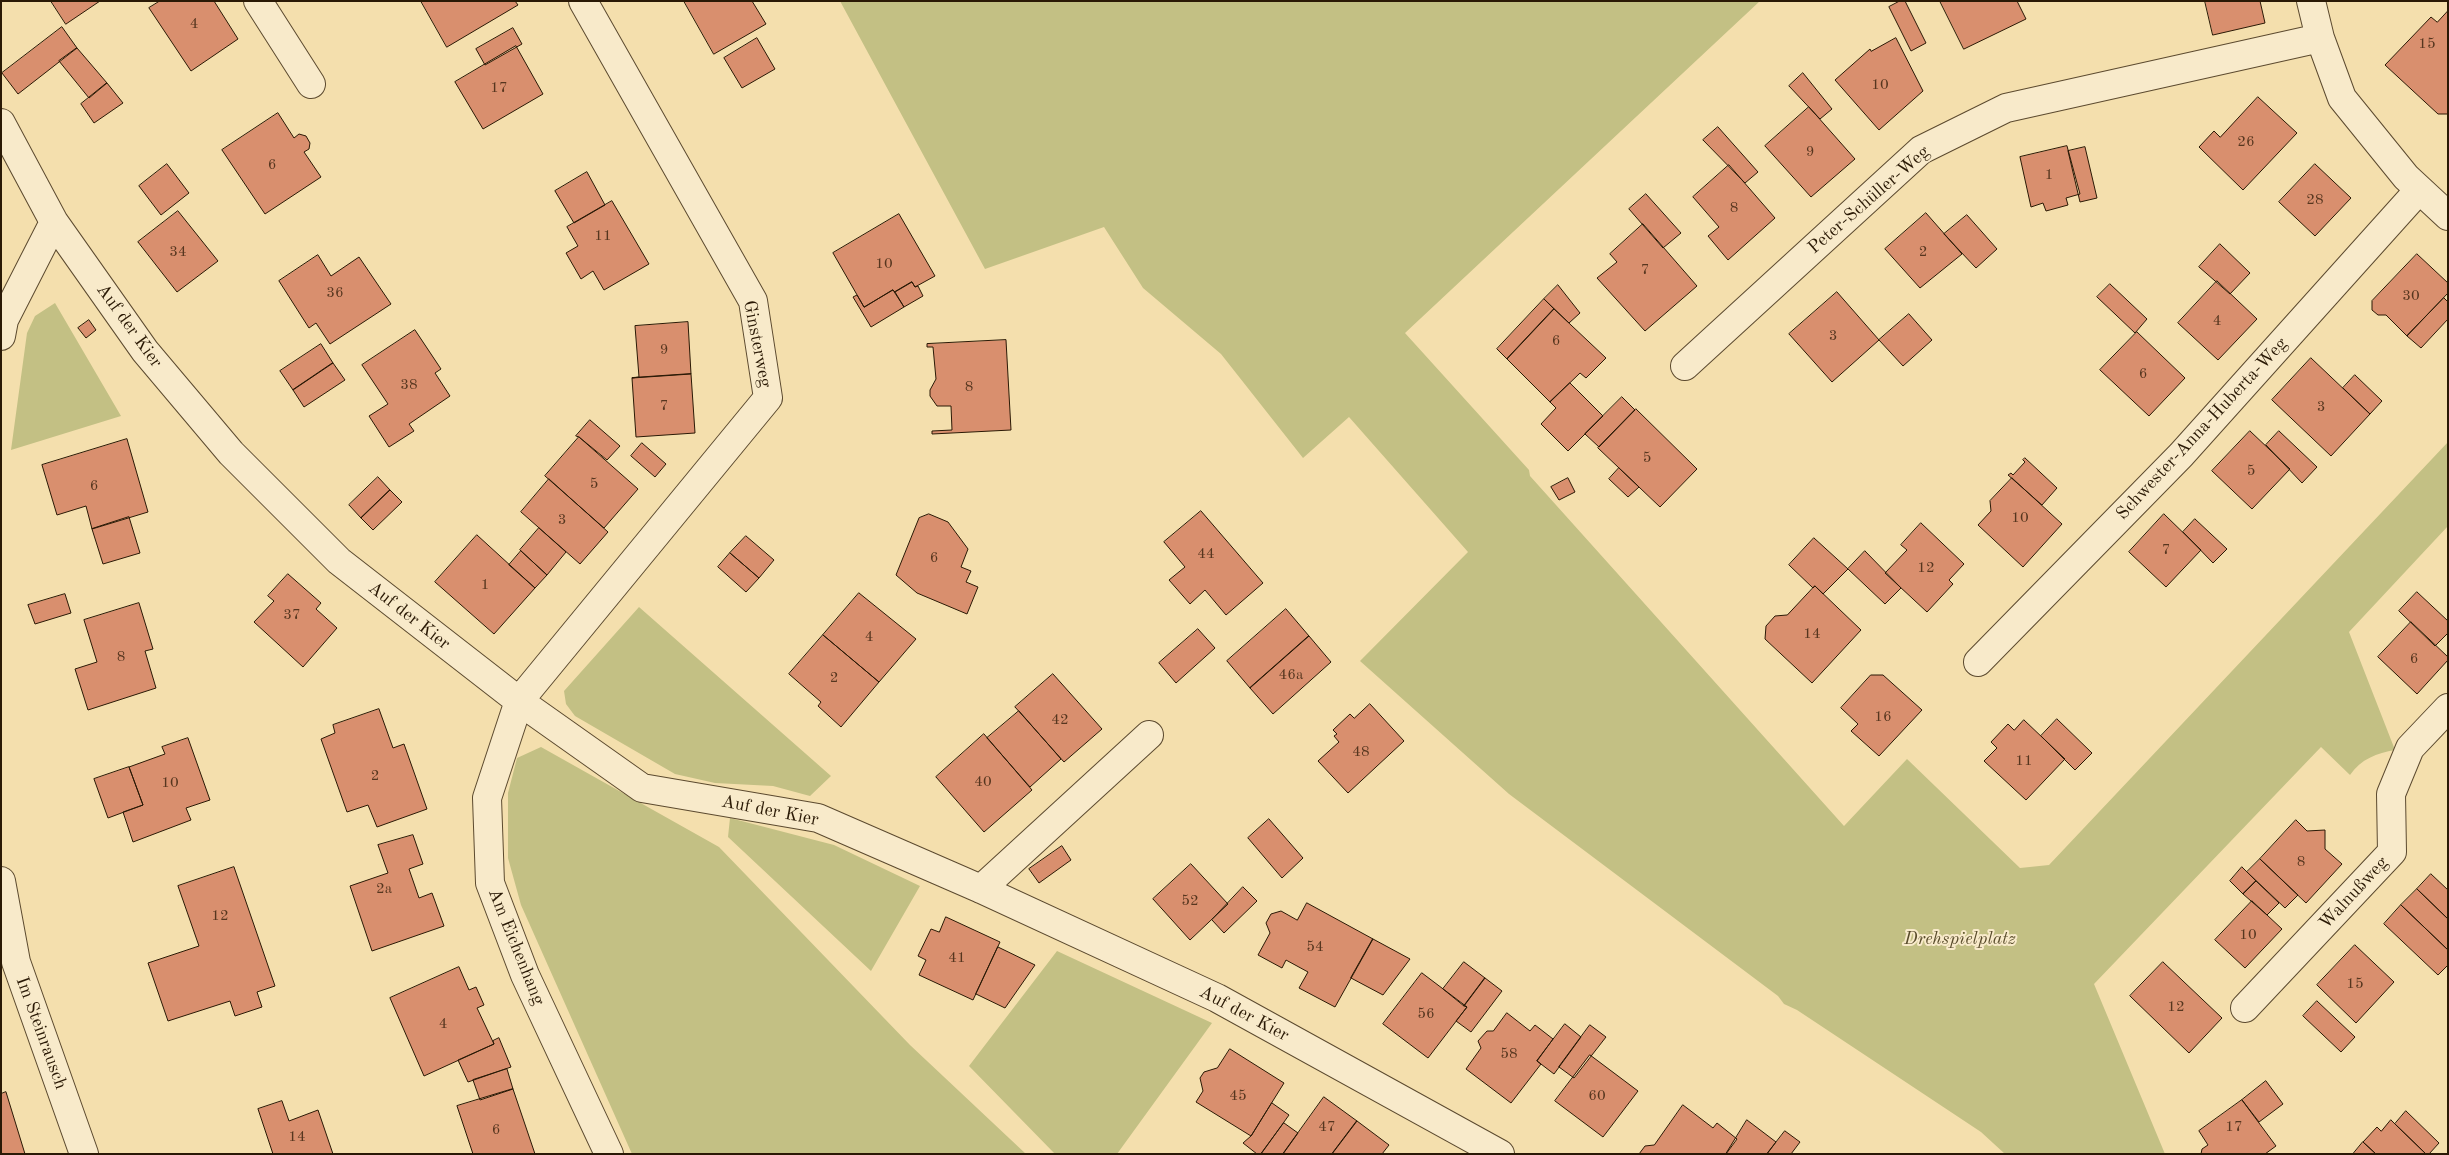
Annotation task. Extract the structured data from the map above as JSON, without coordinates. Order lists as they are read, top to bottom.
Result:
{
  "streets": {
    "street": [
      "Peter-Schüller-Weg",
      "Auf der Kier",
      "Ginsterweg",
      "Schwester-Anna-Huberta-Weg",
      "Walnußweg",
      "Am Eichenhang",
      "Im Steinrausch"
    ]
  },
  "crossings": [
    ["Auf der Kier", "Ginsterweg"],
    ["Auf der Kier", "Am Eichenhang"],
    ["Ginsterweg", "Am Eichenhang"]
  ],
  "parks": ["Drehspielplatz"],
  "house_numbers": [
    "4",
    "15",
    "10",
    "17",
    "26",
    "9",
    "6",
    "1",
    "28",
    "8",
    "11",
    "34",
    "2",
    "10",
    "7",
    "36",
    "30",
    "4",
    "3",
    "6",
    "9",
    "6",
    "38",
    "8",
    "7",
    "3",
    "5",
    "5",
    "5",
    "6",
    "10",
    "3",
    "7",
    "44",
    "6",
    "12",
    "1",
    "37",
    "14",
    "4",
    "8",
    "6",
    "46a",
    "2",
    "16",
    "42",
    "48",
    "11",
    "2",
    "40",
    "10",
    "8",
    "2a",
    "52",
    "12",
    "10",
    "54",
    "41",
    "15",
    "12",
    "56",
    "4",
    "58",
    "45",
    "60",
    "47",
    "17",
    "6",
    "14"
  ]
}
